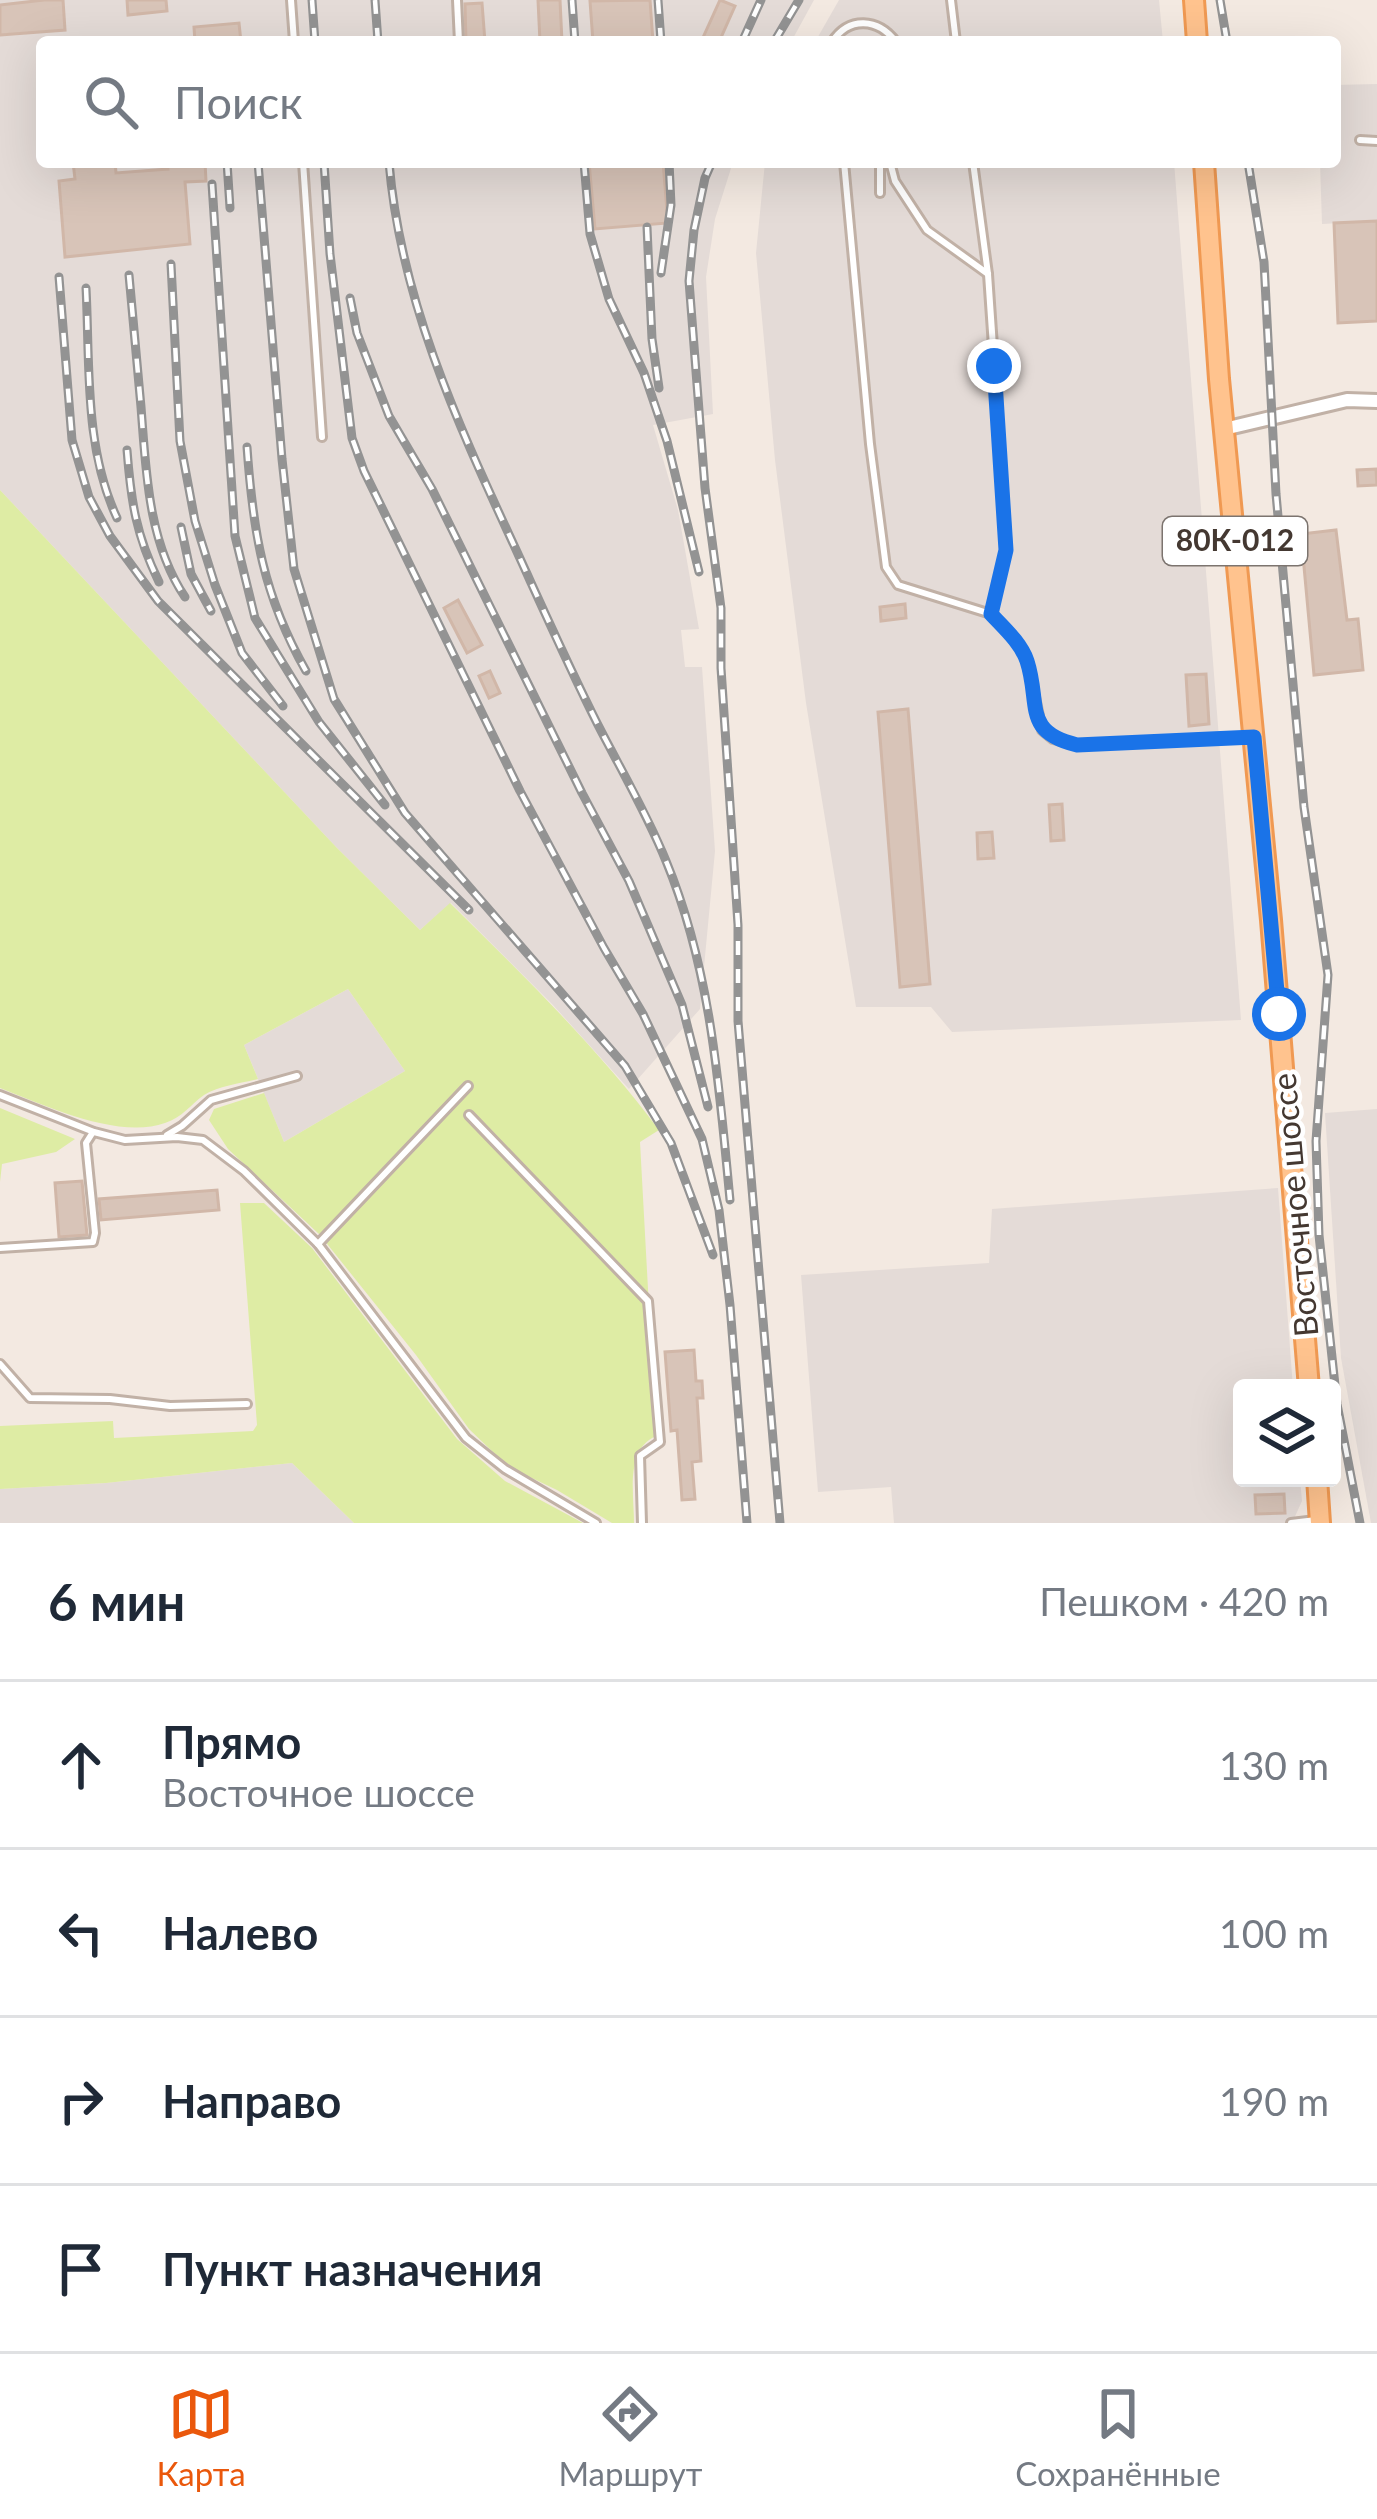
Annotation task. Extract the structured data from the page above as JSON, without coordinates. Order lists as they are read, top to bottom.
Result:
{
  "streets": {
    "main road": ["80К-012", "Восточное шоссе"]
  },
  "page": {
    "search": "Поиск",
    "heading": ["6 мин", "Пешком · 420 m"],
    "list": [
      ["Прямо", "Восточное шоссе", "130 m"],
      ["Налево", "100 m"],
      ["Направо", "190 m"],
      "Пункт назначения"
    ],
    "nav": ["Карта", "Маршрут", "Сохранённые"]
  }
}
